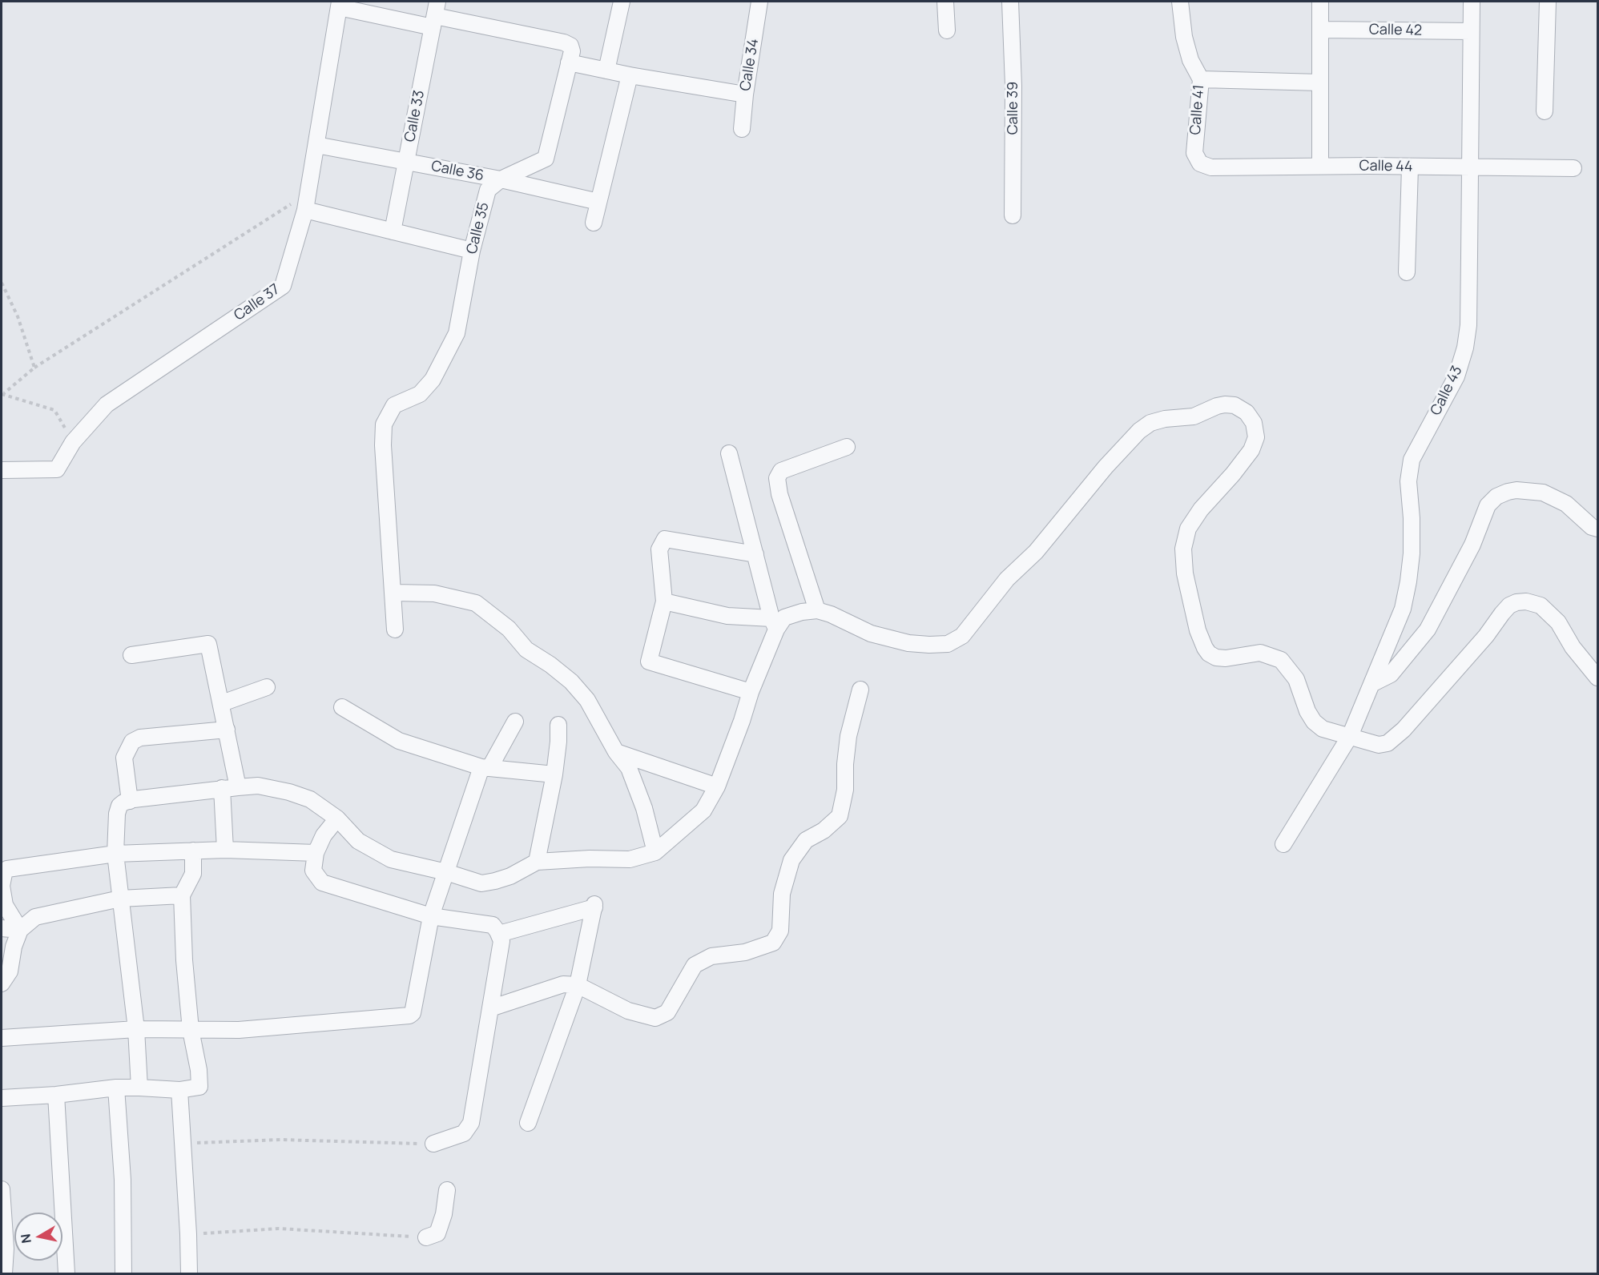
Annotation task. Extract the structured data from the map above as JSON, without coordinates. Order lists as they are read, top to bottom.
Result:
{
  "streets": {
    "street": [
      "Calle 42",
      "Calle 34",
      "Calle 39",
      "Calle 41",
      "Calle 33",
      "Calle 44",
      "Calle 36",
      "Calle 35",
      "Calle 37",
      "Calle 43"
    ]
  },
  "crossings": [
    ["Calle 42", "Calle 43"],
    ["Calle 41", "Calle 44"],
    ["Calle 33", "Calle 36"],
    ["Calle 33", "Calle 35"],
    ["Calle 44", "Calle 43"],
    ["Calle 36", "Calle 35"],
    ["Calle 36", "Calle 37"]
  ],
  "north": "left"
}
